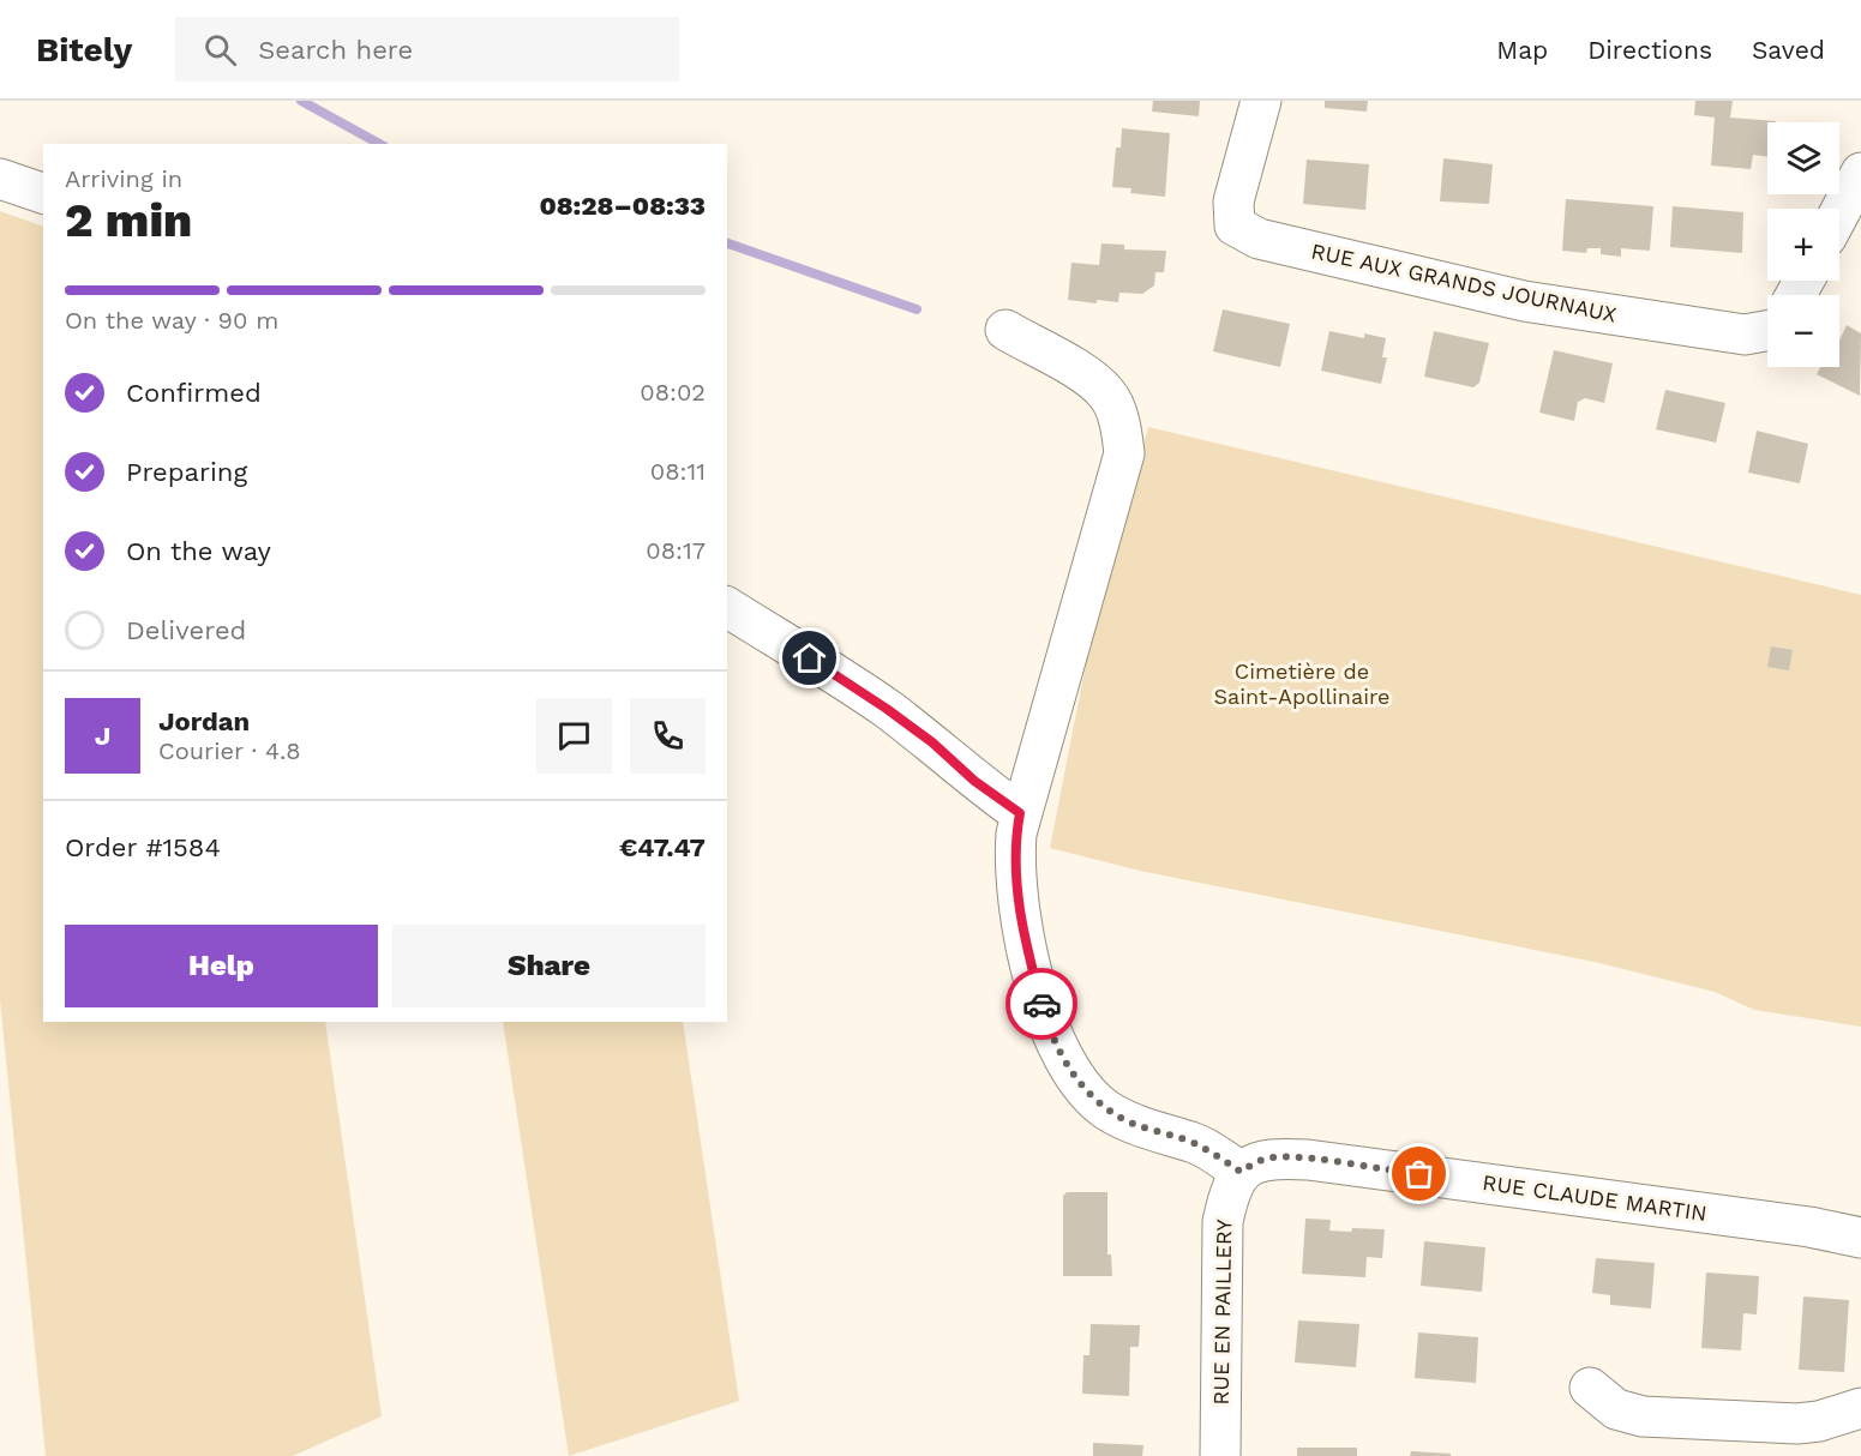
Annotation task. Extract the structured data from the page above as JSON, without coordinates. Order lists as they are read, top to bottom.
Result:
{
  "streets": {
    "street": ["RUE AUX GRANDS JOURNAUX", "RUE CLAUDE MARTIN", "RUE EN PAILLERY"]
  },
  "crossings": [
    ["RUE CLAUDE MARTIN", "RUE EN PAILLERY"]
  ],
  "parks": ["Cimetière de Saint-Apollinaire"],
  "page": {
    "header": "Bitely",
    "search": "Search here",
    "nav": ["Map", "Directions", "Saved"],
    "map_buttons": ["+", "−"],
    "heading": ["2 min", "Arriving in", "08:28–08:33"],
    "panel": [
      "Jordan",
      "Courier · 4.8",
      "Order #1584",
      "€47.47"
    ],
    "bar": "On the way · 90 m",
    "list": [
      ["Confirmed", "08:02"],
      ["Preparing", "08:11"],
      ["On the way", "08:17"],
      "Delivered"
    ],
    "round": "J",
    "buttons": ["Help", "Share"]
  }
}
